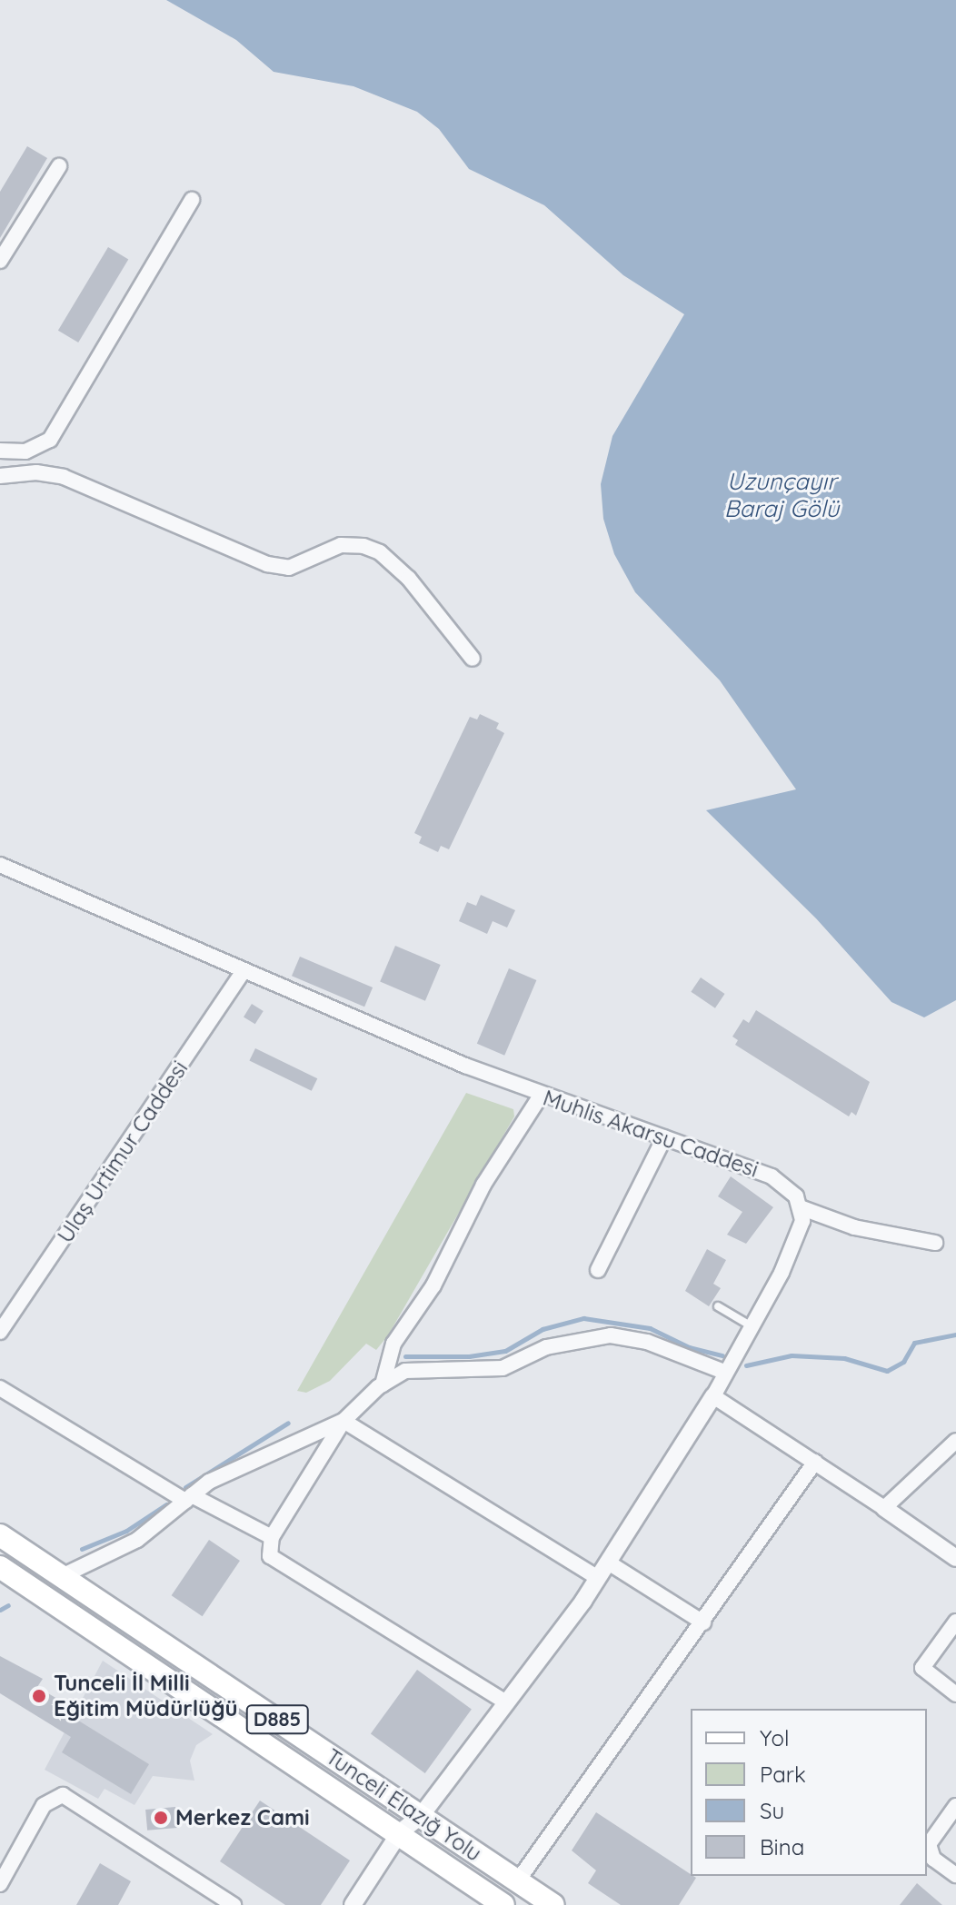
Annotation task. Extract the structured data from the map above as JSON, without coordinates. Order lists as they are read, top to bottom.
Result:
{
  "streets": {
    "main road": ["D885", "Tunceli Elazığ Yolu"],
    "street": ["Muhlis Akarsu Caddesi", "Ulaş Urtimur Caddesi"]
  },
  "crossings": [
    ["Muhlis Akarsu Caddesi", "Ulaş Urtimur Caddesi"]
  ],
  "water": ["Uzunçayır Baraj Gölü"],
  "places": ["Tunceli İl Milli Eğitim Müdürlüğü", "Merkez Cami"],
  "legend": [
    "Yol",
    "Park",
    "Su",
    "Bina"
  ]
}
